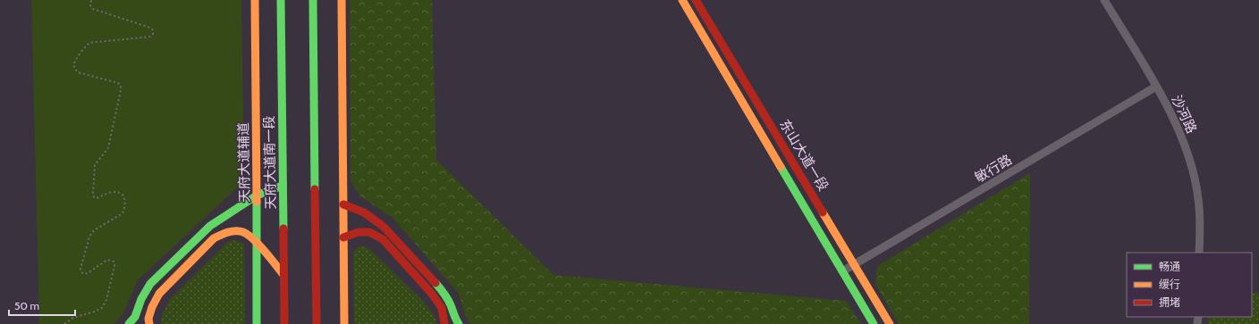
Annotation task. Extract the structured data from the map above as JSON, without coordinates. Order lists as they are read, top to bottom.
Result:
{
  "streets": {
    "main road": ["东山大道一段", "天府大道辅道", "天府大道南一段"],
    "street": ["沙河路", "敏行路"]
  },
  "crossings": [
    ["沙河路", "敏行路"],
    ["东山大道一段", "敏行路"]
  ],
  "legend": ["畅通", "缓行", "拥堵"],
  "scale_bar": "50 m"
}
